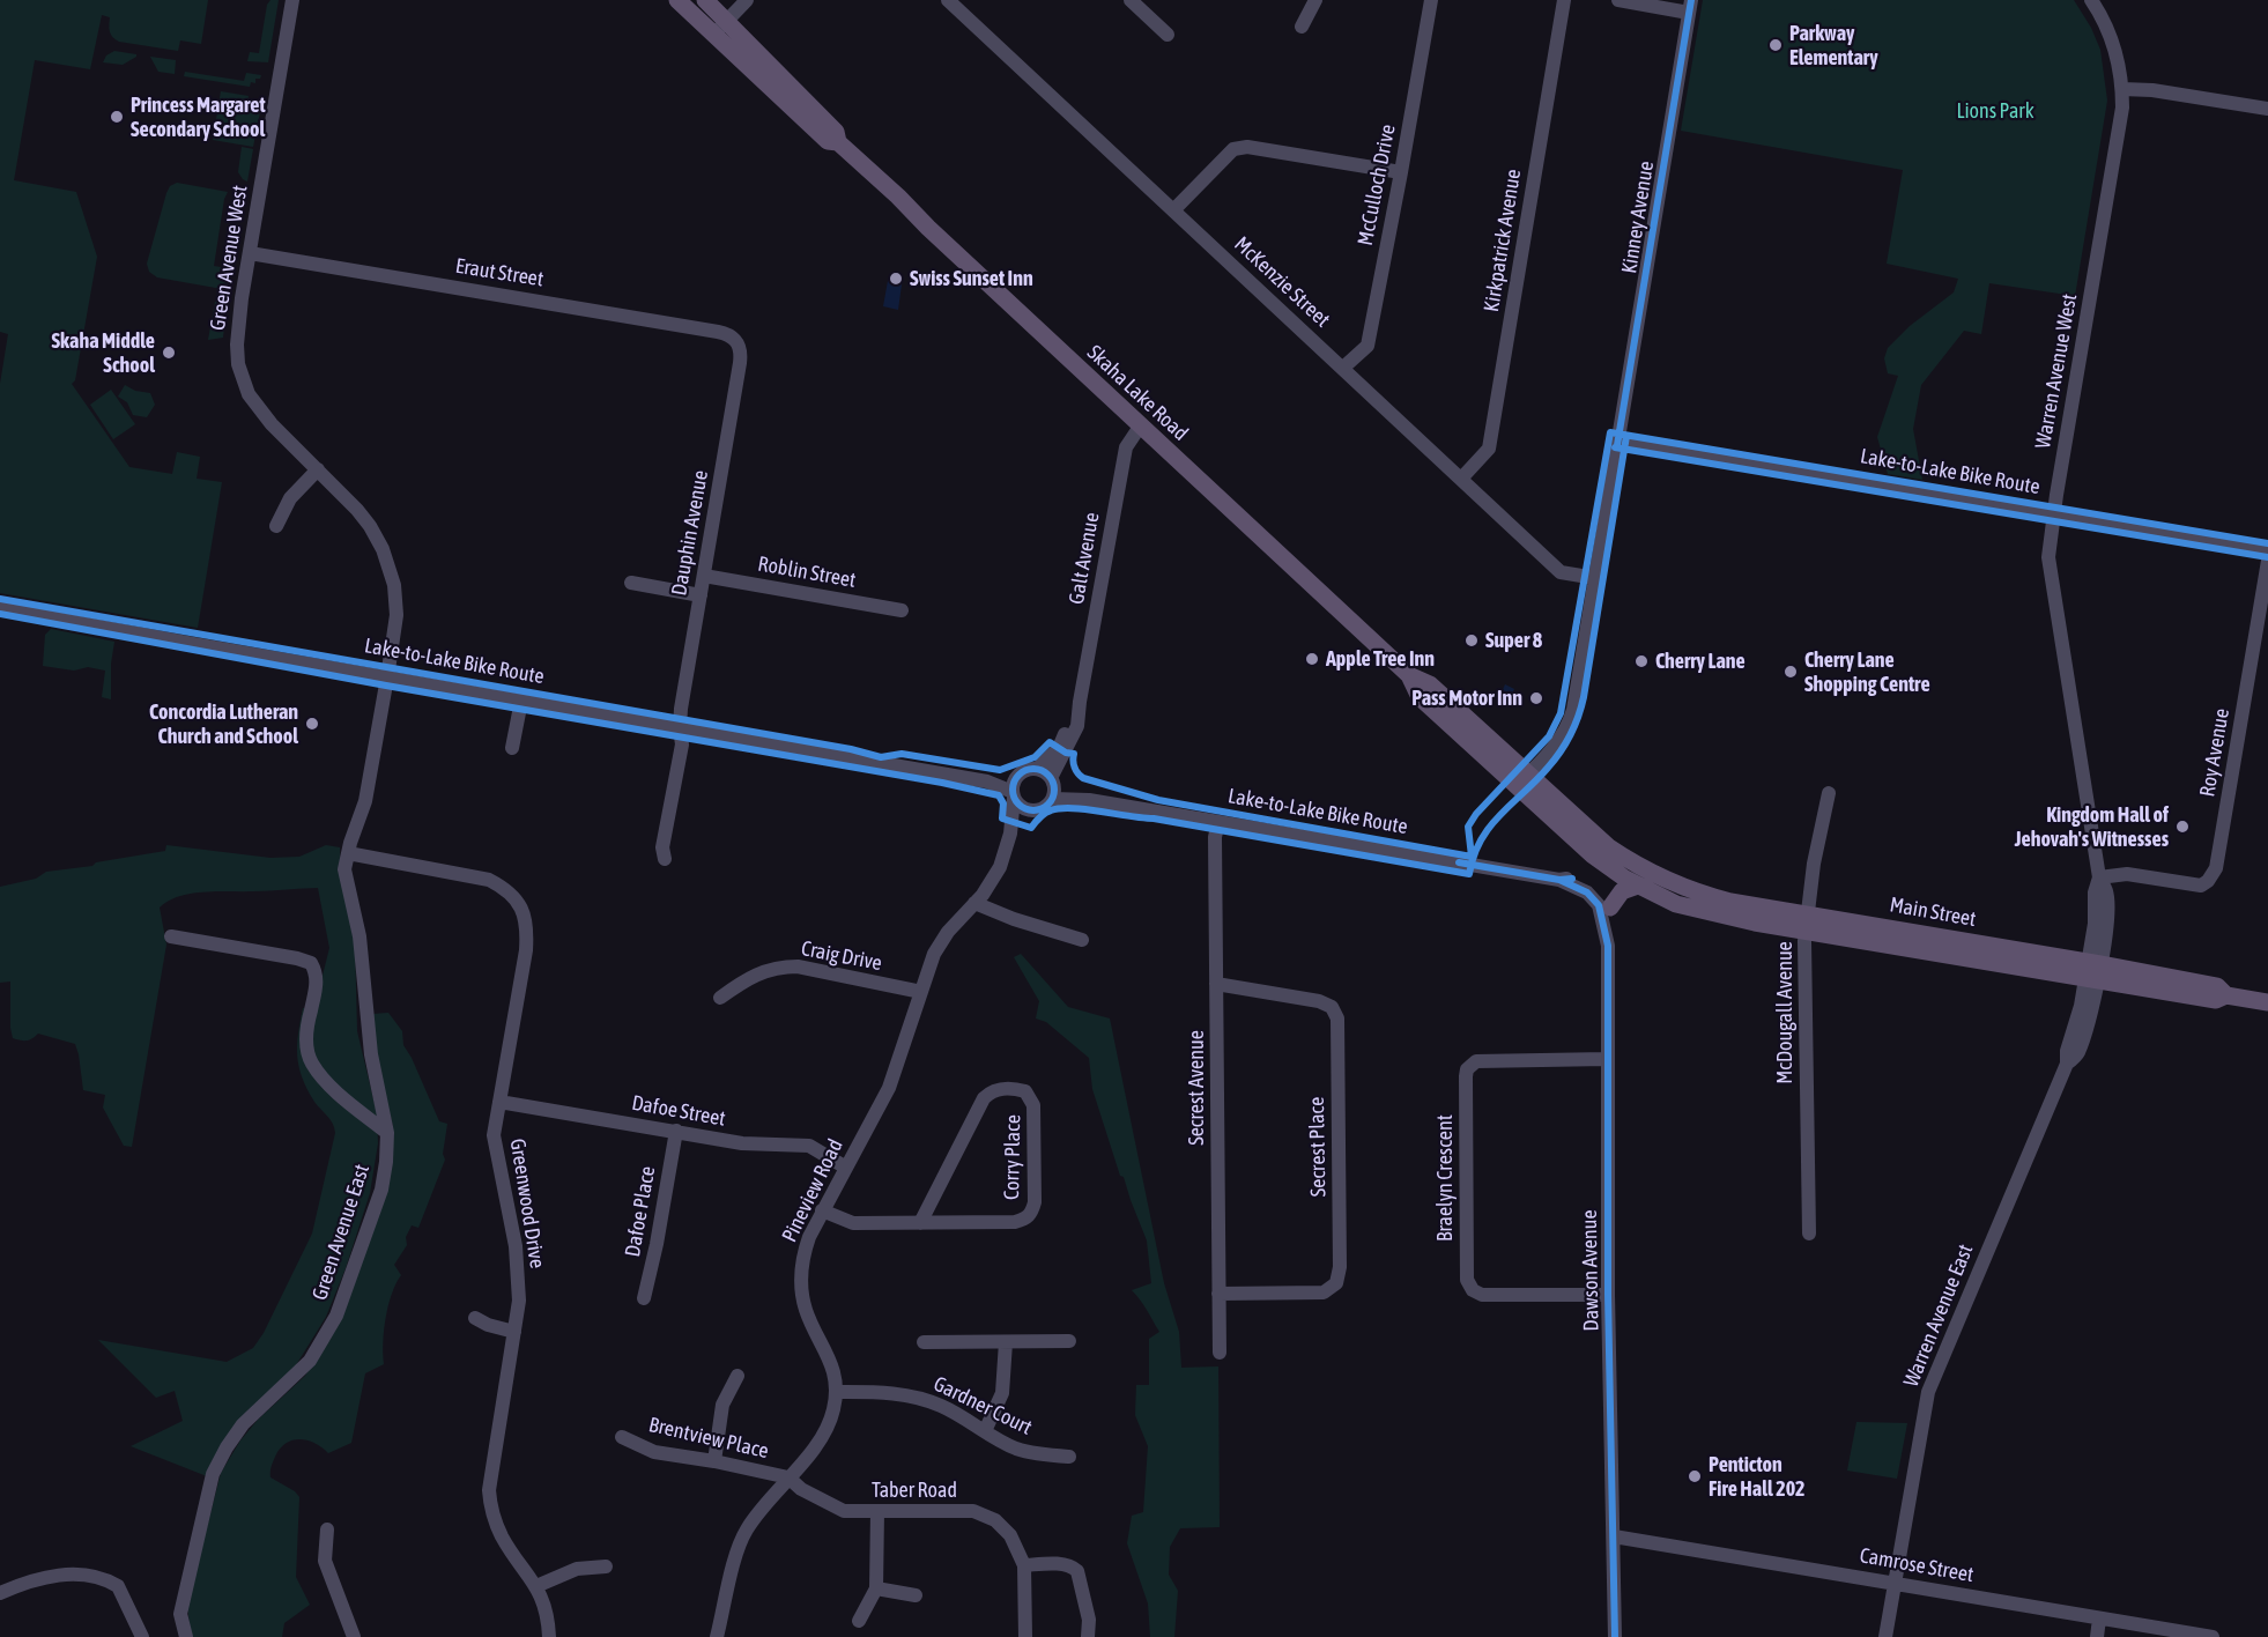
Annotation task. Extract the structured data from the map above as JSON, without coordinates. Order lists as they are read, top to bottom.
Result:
{
  "streets": {
    "main road": ["Skaha Lake Road", "Main Street"],
    "street": [
      "McCulloch Drive",
      "Kinney Avenue",
      "Kirkpatrick Avenue",
      "Green Avenue West",
      "Eraut Street",
      "McKenzie Street",
      "Warren Avenue West",
      "Dauphin Avenue",
      "Galt Avenue",
      "Roblin Street",
      "Roy Avenue",
      "Craig Drive",
      "McDougall Avenue",
      "Secrest Avenue",
      "Dafoe Street",
      "Secrest Place",
      "Corry Place",
      "Braelyn Crescent",
      "Pineview Road",
      "Greenwood Drive",
      "Dafoe Place",
      "Green Avenue East",
      "Dawson Avenue",
      "Warren Avenue East",
      "Gardner Court",
      "Brentview Place",
      "Taber Road",
      "Camrose Street"
    ],
    "cycle path": ["Lake-to-Lake Bike Route"]
  },
  "crossings": [
    ["McCulloch Drive", "McKenzie Street"],
    ["Kinney Avenue", "McKenzie Street"],
    ["Kinney Avenue", "Skaha Lake Road"],
    ["Kirkpatrick Avenue", "McKenzie Street"],
    ["Green Avenue West", "Eraut Street"],
    ["Green Avenue West", "Green Avenue East"],
    ["Eraut Street", "Dauphin Avenue"],
    ["Warren Avenue West", "Roy Avenue"],
    ["Warren Avenue West", "Main Street"],
    ["Warren Avenue West", "Warren Avenue East"],
    ["Skaha Lake Road", "Galt Avenue"],
    ["Skaha Lake Road", "Main Street"],
    ["Dauphin Avenue", "Roblin Street"],
    ["Galt Avenue", "Pineview Road"],
    ["Main Street", "McDougall Avenue"],
    ["Main Street", "Warren Avenue East"],
    ["Craig Drive", "Pineview Road"],
    ["Secrest Avenue", "Secrest Place"],
    ["Dafoe Street", "Pineview Road"],
    ["Dafoe Street", "Greenwood Drive"],
    ["Dafoe Street", "Dafoe Place"],
    ["Corry Place", "Pineview Road"],
    ["Braelyn Crescent", "Dawson Avenue"],
    ["Pineview Road", "Gardner Court"],
    ["Pineview Road", "Brentview Place"],
    ["Pineview Road", "Taber Road"],
    ["Greenwood Drive", "Green Avenue East"],
    ["Dawson Avenue", "Camrose Street"],
    ["Warren Avenue East", "Camrose Street"],
    ["Brentview Place", "Taber Road"]
  ],
  "parks": ["Lions Park"],
  "places": [
    "Parkway Elementary",
    "Princess Margaret Secondary School",
    "Swiss Sunset Inn",
    "Skaha Middle School",
    "Super 8",
    "Apple Tree Inn",
    "Cherry Lane",
    "Cherry Lane Shopping Centre",
    "Pass Motor Inn",
    "Concordia Lutheran Church and School",
    "Kingdom Hall of Jehovah's Witnesses",
    "Penticton Fire Hall 202"
  ]
}
